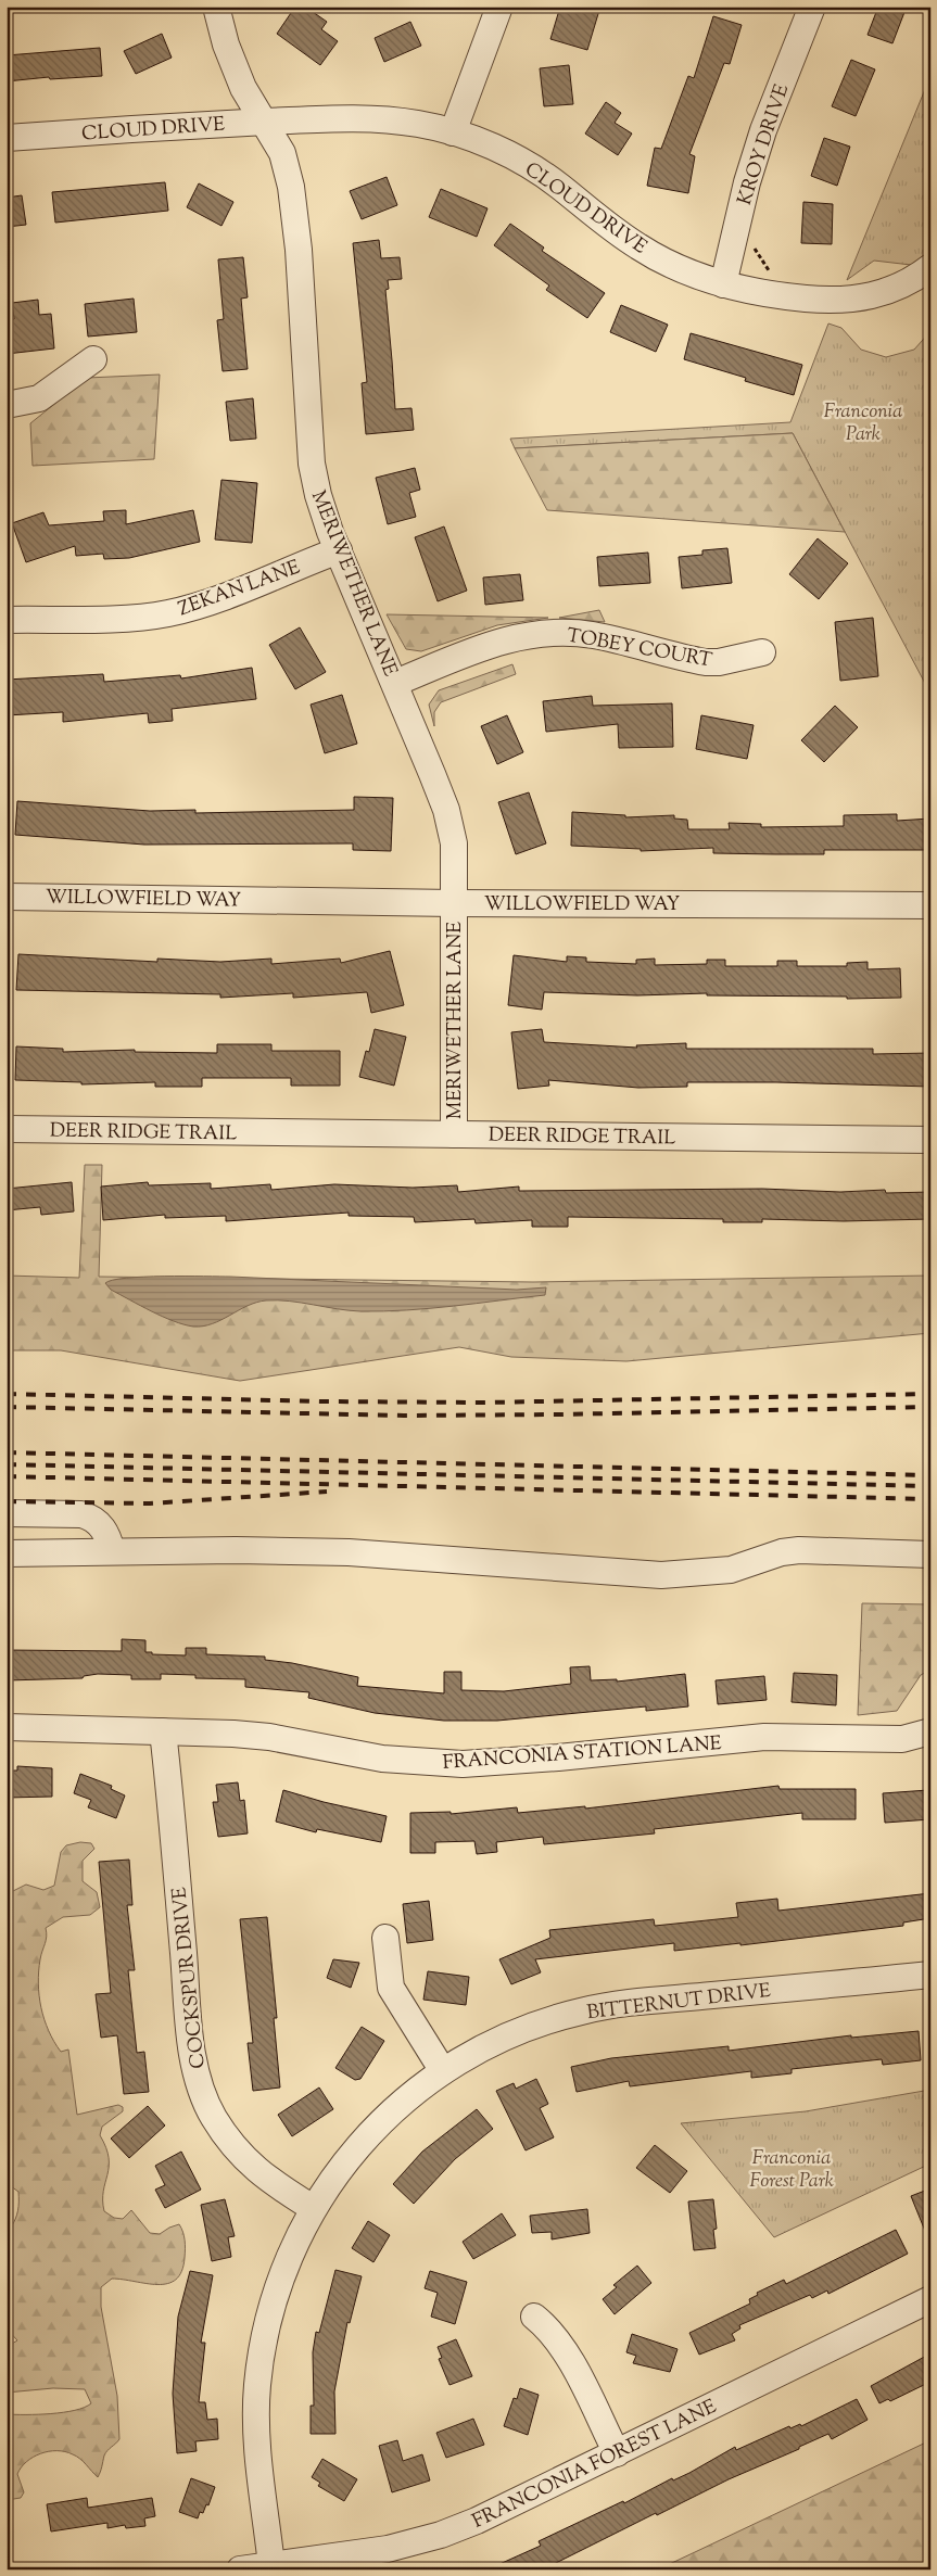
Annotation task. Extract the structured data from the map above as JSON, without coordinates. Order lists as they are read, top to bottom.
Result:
{
  "streets": {
    "street": [
      "CLOUD DRIVE",
      "KROY DRIVE",
      "MERIWETHER LANE",
      "ZEKAN LANE",
      "TOBEY COURT",
      "WILLOWFIELD WAY",
      "DEER RIDGE TRAIL",
      "FRANCONIA STATION LANE",
      "COCKSPUR DRIVE",
      "BITTERNUT DRIVE",
      "FRANCONIA FOREST LANE"
    ]
  },
  "crossings": [
    ["CLOUD DRIVE", "KROY DRIVE"],
    ["CLOUD DRIVE", "MERIWETHER LANE"],
    ["MERIWETHER LANE", "ZEKAN LANE"],
    ["MERIWETHER LANE", "TOBEY COURT"],
    ["MERIWETHER LANE", "WILLOWFIELD WAY"],
    ["MERIWETHER LANE", "DEER RIDGE TRAIL"],
    ["FRANCONIA STATION LANE", "COCKSPUR DRIVE"],
    ["COCKSPUR DRIVE", "BITTERNUT DRIVE"],
    ["BITTERNUT DRIVE", "FRANCONIA FOREST LANE"]
  ],
  "parks": ["Franconia Park", "Franconia Forest Park"]
}
